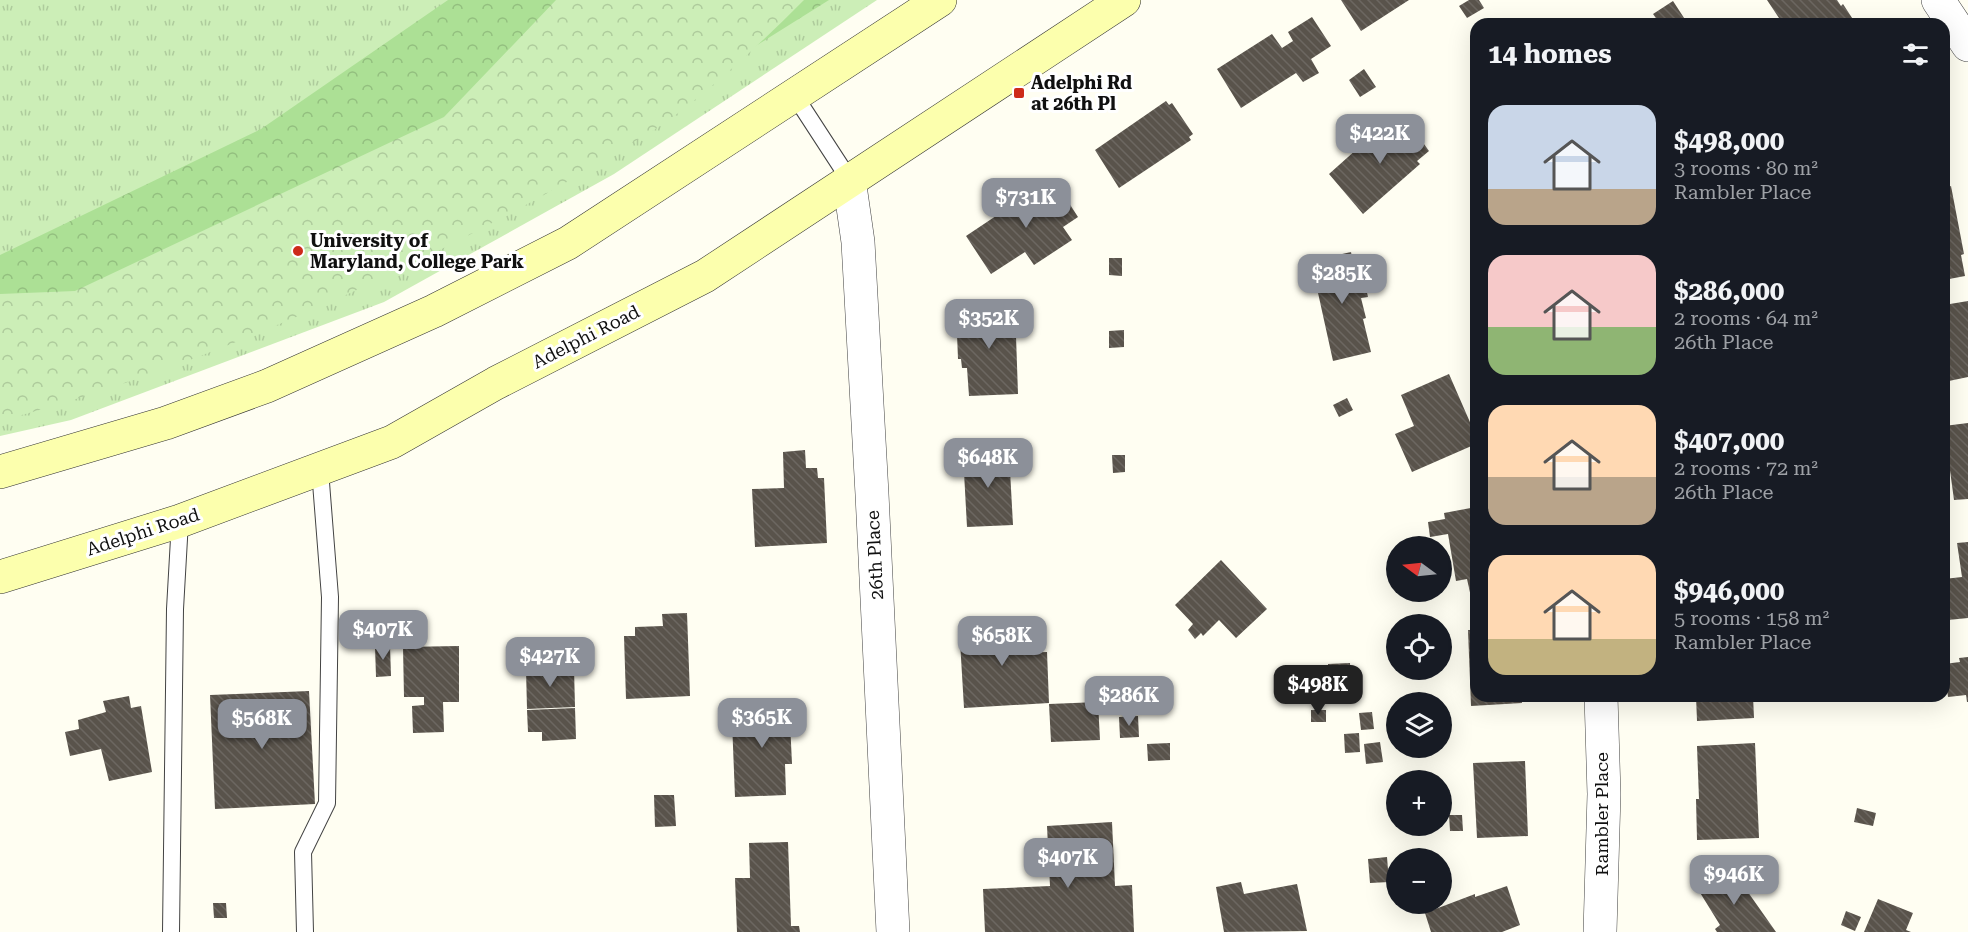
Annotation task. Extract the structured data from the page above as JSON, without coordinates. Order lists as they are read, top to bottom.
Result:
{
  "streets": {
    "main road": ["Adelphi Road"],
    "street": ["26th Place", "Rambler Place"]
  },
  "crossings": [
    ["Adelphi Road", "26th Place"]
  ],
  "places": {
    "transit": ["Adelphi Rd at 26th Pl"],
    "other": ["University of Maryland, College Park"]
  },
  "north": "left",
  "page": {
    "heading": "14 homes",
    "list": [
      {
        "name": "$498,000",
        "note": "3 rooms · 80 m² · Rambler Place"
      },
      {
        "name": "$286,000",
        "note": "2 rooms · 64 m² · 26th Place"
      },
      {
        "name": "$407,000",
        "note": "2 rooms · 72 m² · 26th Place"
      },
      {
        "name": "$946,000",
        "note": "5 rooms · 158 m² · Rambler Place"
      }
    ],
    "price": [
      "$422K",
      "$731K",
      "$285K",
      "$352K",
      "$648K",
      "$407K",
      "$658K",
      "$427K",
      "$498K",
      "$286K",
      "$365K",
      "$568K",
      "$407K",
      "$946K"
    ],
    "map_buttons": ["+", "−"]
  }
}
